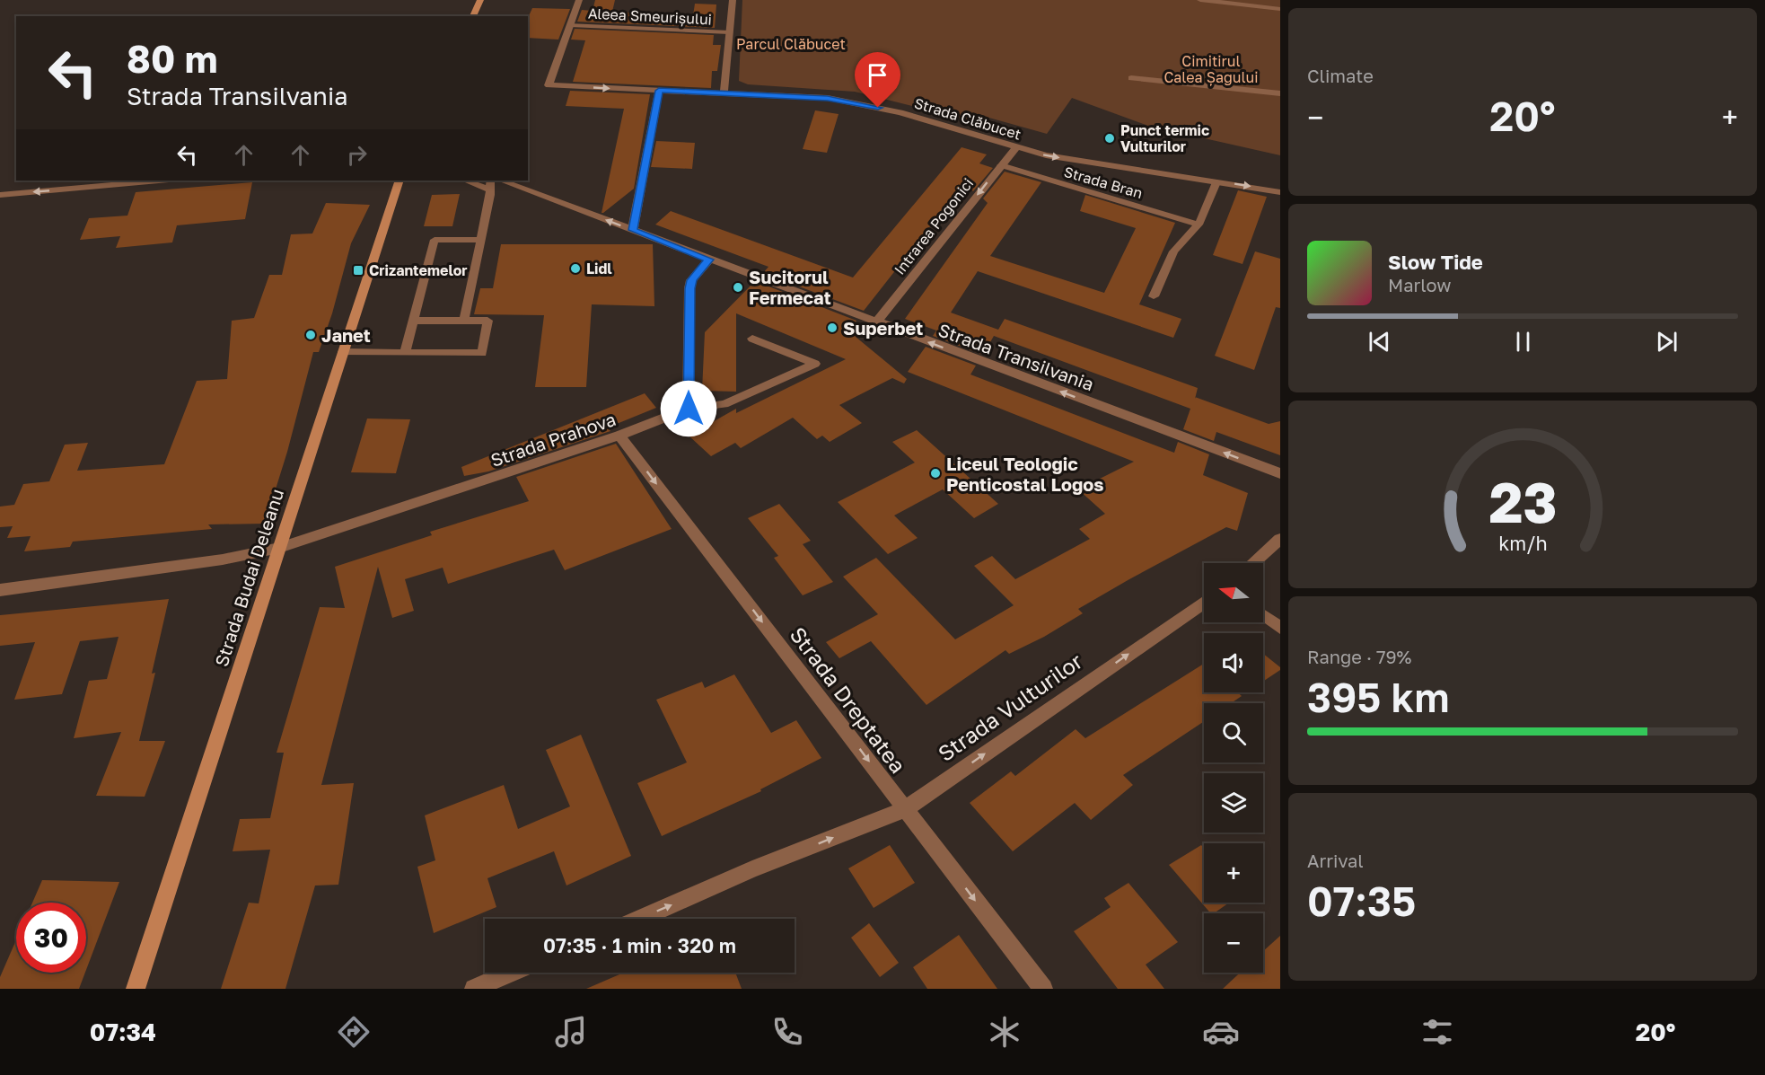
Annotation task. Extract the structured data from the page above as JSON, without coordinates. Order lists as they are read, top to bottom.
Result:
{
  "streets": {
    "main road": ["Strada Budai Deleanu"],
    "street": [
      "Strada Clăbucet",
      "Intrarea Pogonici",
      "Strada Transilvania",
      "Strada Prahova",
      "Strada Dreptatea",
      "Strada Vulturilor"
    ],
    "lane": ["Aleea Smeurișului", "Strada Bran"]
  },
  "crossings": [
    ["Aleea Smeurișului", "Strada Clăbucet"],
    ["Strada Clăbucet", "Intrarea Pogonici"],
    ["Strada Bran", "Intrarea Pogonici"],
    ["Intrarea Pogonici", "Strada Transilvania"],
    ["Strada Prahova", "Strada Budai Deleanu"],
    ["Strada Prahova", "Strada Dreptatea"],
    ["Strada Dreptatea", "Strada Vulturilor"]
  ],
  "one_way": [
    "Intrarea Pogonici",
    "Strada Transilvania",
    "Strada Dreptatea",
    "Strada Vulturilor"
  ],
  "parks": ["Parcul Clăbucet", "Cimitirul Calea Șagului"],
  "places": {
    "other": [
      "Punct termic Vulturilor",
      "Lidl",
      "Sucitorul Fermecat",
      "Superbet",
      "Janet",
      "Liceul Teologic Penticostal Logos"
    ],
    "transit": ["Crizantemelor"]
  },
  "north": "left",
  "page": {
    "tile": [
      "Climate",
      ["Range · 79%", "395 km"],
      ["Arrival", "07:35"]
    ],
    "turn": ["80 m", "Strada Transilvania"],
    "heat": ["−", "20°", "+"],
    "song": ["Slow Tide", "Marlow"],
    "map_buttons": ["+", "−"],
    "limit": "30",
    "trip": "07:35 · 1 min · 320 m",
    "tabs": ["07:34", "20°"],
    "gauge": ["23", "km/h"]
  }
}
